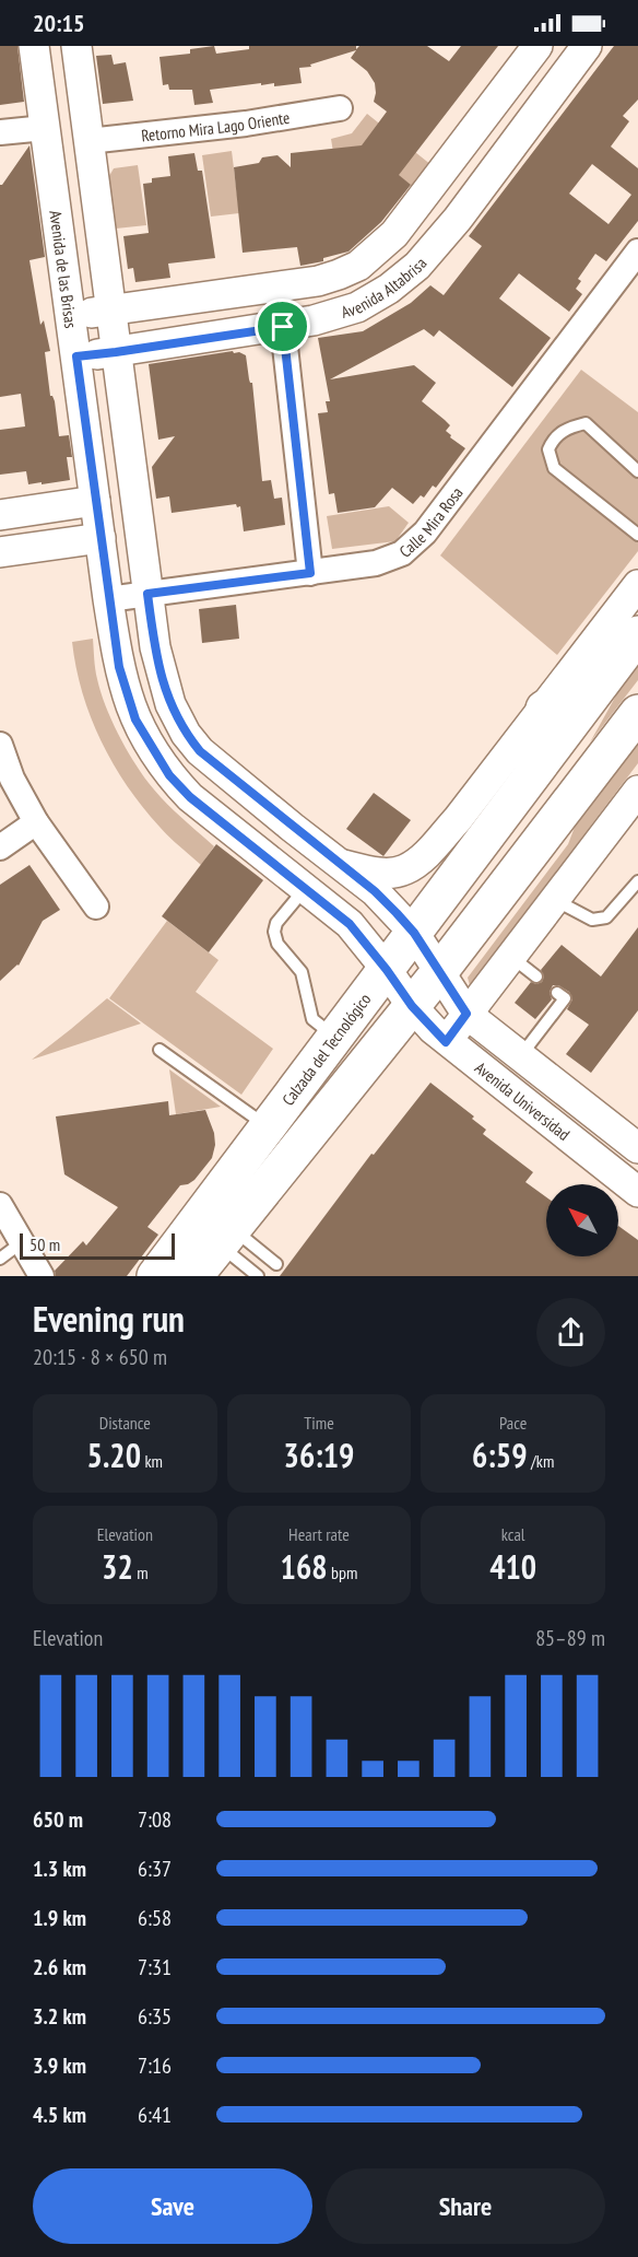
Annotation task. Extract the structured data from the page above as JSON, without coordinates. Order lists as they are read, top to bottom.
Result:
{
  "streets": {
    "main road": ["Calzada del Tecnológico"],
    "street": [
      "Retorno Mira Lago Oriente",
      "Avenida de las Brisas",
      "Avenida Altabrisa",
      "Calle Mira Rosa",
      "Avenida Universidad"
    ]
  },
  "crossings": [
    ["Avenida de las Brisas", "Avenida Altabrisa"],
    ["Avenida de las Brisas", "Calle Mira Rosa"],
    ["Avenida de las Brisas", "Calzada del Tecnológico"],
    ["Avenida de las Brisas", "Avenida Universidad"]
  ],
  "scale_bar": "50 m",
  "north": "top left",
  "page": {
    "status": "20:15",
    "scale": "50 m",
    "heading": ["Evening run", "20:15 · 8 × 650 m"],
    "stats": [
      ["Distance", "5.20 km"],
      ["Time", "36:19"],
      ["Pace", "6:59 /km"],
      ["Elevation", "32 m"],
      ["Heart rate", "168 bpm"],
      ["kcal", "410"]
    ],
    "chart": ["Elevation", "85–89 m"],
    "list": [
      {
        "name": "650 m",
        "note": "7:08"
      },
      {
        "name": "1.3 km",
        "note": "6:37"
      },
      {
        "name": "1.9 km",
        "note": "6:58"
      },
      {
        "name": "2.6 km",
        "note": "7:31"
      },
      {
        "name": "3.2 km",
        "note": "6:35"
      },
      {
        "name": "3.9 km",
        "note": "7:16"
      },
      {
        "name": "4.5 km",
        "note": "6:41"
      }
    ],
    "buttons": ["Save", "Share"]
  }
}
